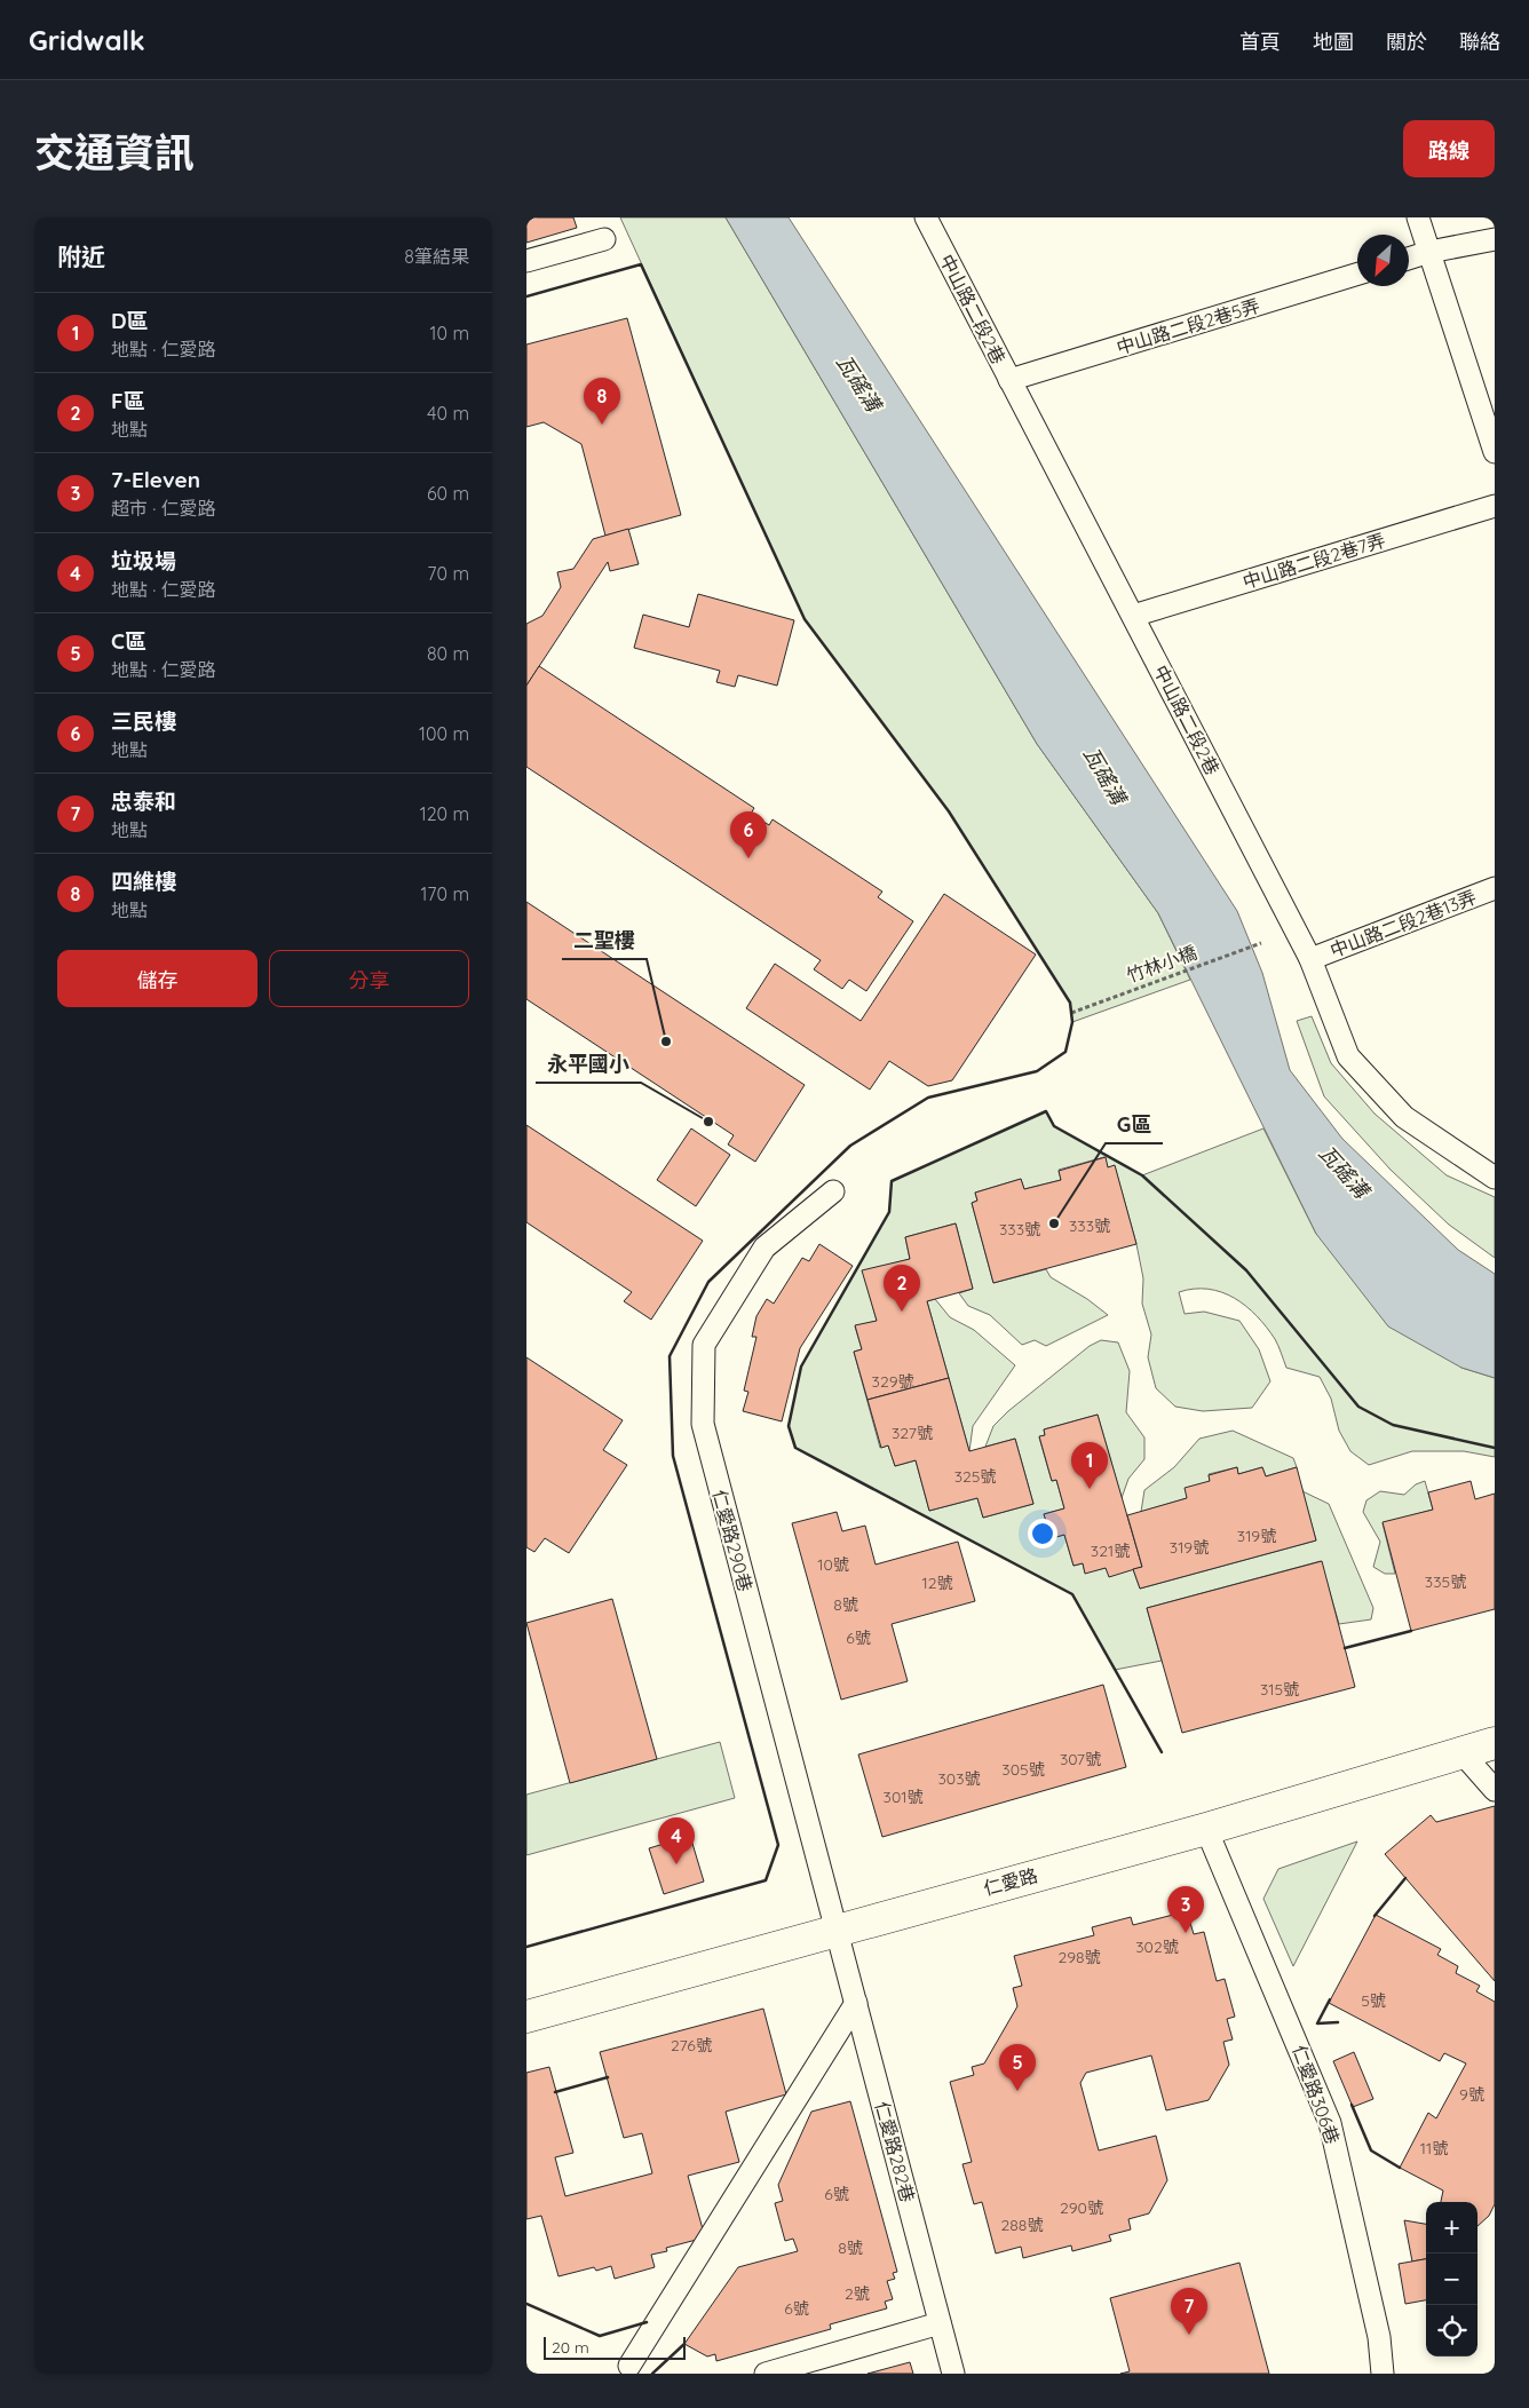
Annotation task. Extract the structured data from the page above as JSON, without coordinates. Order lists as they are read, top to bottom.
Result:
{
  "streets": {
    "street": ["仁愛路"],
    "lane": [
      "中山路二段2巷",
      "中山路二段2巷5弄",
      "中山路二段2巷7弄",
      "中山路二段2巷13弄",
      "仁愛路290巷",
      "仁愛路306巷",
      "仁愛路282巷"
    ],
    "path": ["竹林小橋"]
  },
  "crossings": [
    ["中山路二段2巷", "中山路二段2巷5弄"],
    ["中山路二段2巷", "中山路二段2巷7弄"],
    ["中山路二段2巷", "中山路二段2巷13弄"],
    ["仁愛路290巷", "仁愛路"],
    ["仁愛路290巷", "仁愛路282巷"],
    ["仁愛路", "仁愛路306巷"],
    ["仁愛路", "仁愛路282巷"]
  ],
  "water": ["瓦磘溝"],
  "places": ["二聖樓", "永平國小", "G區"],
  "house_numbers": [
    "333號",
    "333號",
    "329號",
    "327號",
    "325號",
    "319號",
    "319號",
    "321號",
    "10號",
    "335號",
    "12號",
    "8號",
    "6號",
    "315號",
    "307號",
    "305號",
    "303號",
    "301號",
    "302號",
    "298號",
    "5號",
    "276號",
    "9號",
    "11號",
    "6號",
    "290號",
    "288號",
    "8號",
    "2號",
    "6號"
  ],
  "scale_bar": "20 m",
  "north": "bottom left",
  "page": {
    "header": "Gridwalk",
    "nav": [
      "首頁",
      "地圖",
      "關於",
      "聯絡"
    ],
    "title": "交通資訊",
    "buttons": [
      "路線",
      ["儲存", "分享"]
    ],
    "heading": ["附近", "8筆結果"],
    "list": [
      {
        "mark": "1",
        "name": "D區",
        "note": "地點 · 仁愛路",
        "value": "10 m"
      },
      {
        "mark": "2",
        "name": "F區",
        "note": "地點",
        "value": "40 m"
      },
      {
        "mark": "3",
        "name": "7-Eleven",
        "note": "超市 · 仁愛路",
        "value": "60 m"
      },
      {
        "mark": "4",
        "name": "垃圾場",
        "note": "地點 · 仁愛路",
        "value": "70 m"
      },
      {
        "mark": "5",
        "name": "C區",
        "note": "地點 · 仁愛路",
        "value": "80 m"
      },
      {
        "mark": "6",
        "name": "三民樓",
        "note": "地點",
        "value": "100 m"
      },
      {
        "mark": "7",
        "name": "忠泰和",
        "note": "地點",
        "value": "120 m"
      },
      {
        "mark": "8",
        "name": "四維樓",
        "note": "地點",
        "value": "170 m"
      }
    ],
    "pins": [
      "8",
      "6",
      "2",
      "1",
      "4",
      "3",
      "5",
      "7"
    ],
    "map_buttons": ["+", "−"],
    "scale": "20 m"
  }
}
